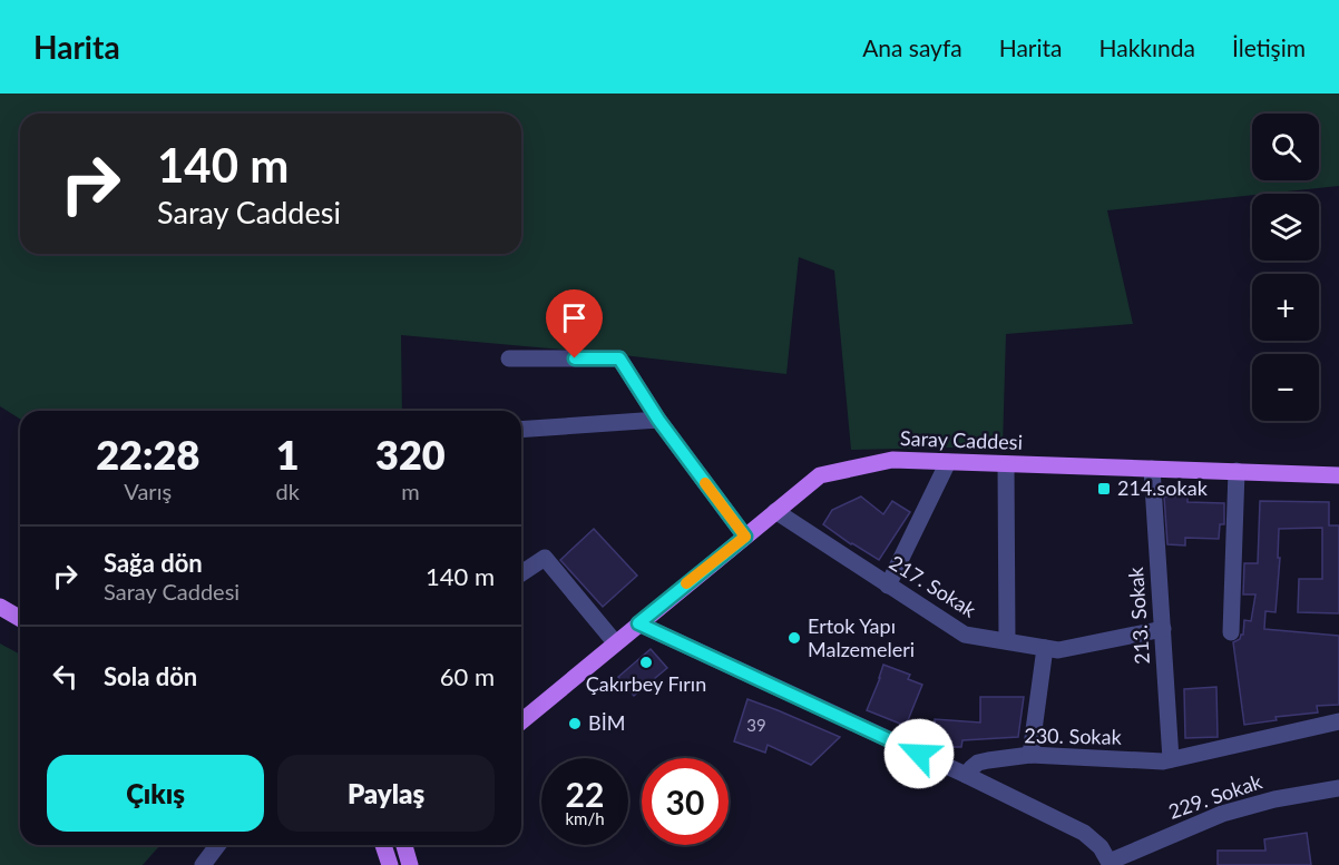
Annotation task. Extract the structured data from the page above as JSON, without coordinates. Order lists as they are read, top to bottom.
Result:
{
  "streets": {
    "main road": ["Saray Caddesi"],
    "street": [
      "217. Sokak",
      "213. Sokak",
      "230. Sokak",
      "229. Sokak"
    ]
  },
  "crossings": [
    ["Saray Caddesi", "217. Sokak"],
    ["Saray Caddesi", "213. Sokak"],
    ["217. Sokak", "213. Sokak"],
    ["213. Sokak", "230. Sokak"]
  ],
  "places": {
    "transit": ["214.sokak"],
    "other": ["Ertok Yapı Malzemeleri", "Çakırbey Fırın", "BİM"]
  },
  "house_numbers": ["39"],
  "page": {
    "header": "Harita",
    "nav": [
      "Ana sayfa",
      "Harita",
      "Hakkında",
      "İletişim"
    ],
    "map_buttons": ["+", "−"],
    "turn": ["140 m", "Saray Caddesi"],
    "eta": [
      "22:28",
      "Varış",
      "1",
      "dk",
      "320",
      "m"
    ],
    "list": [
      {
        "name": "Sağa dön",
        "note": "Saray Caddesi",
        "value": "140 m"
      },
      {
        "name": "Sola dön",
        "value": "60 m"
      }
    ],
    "buttons": ["Çıkış", "Paylaş"],
    "speed": "22 km/h",
    "limit": "30"
  }
}
